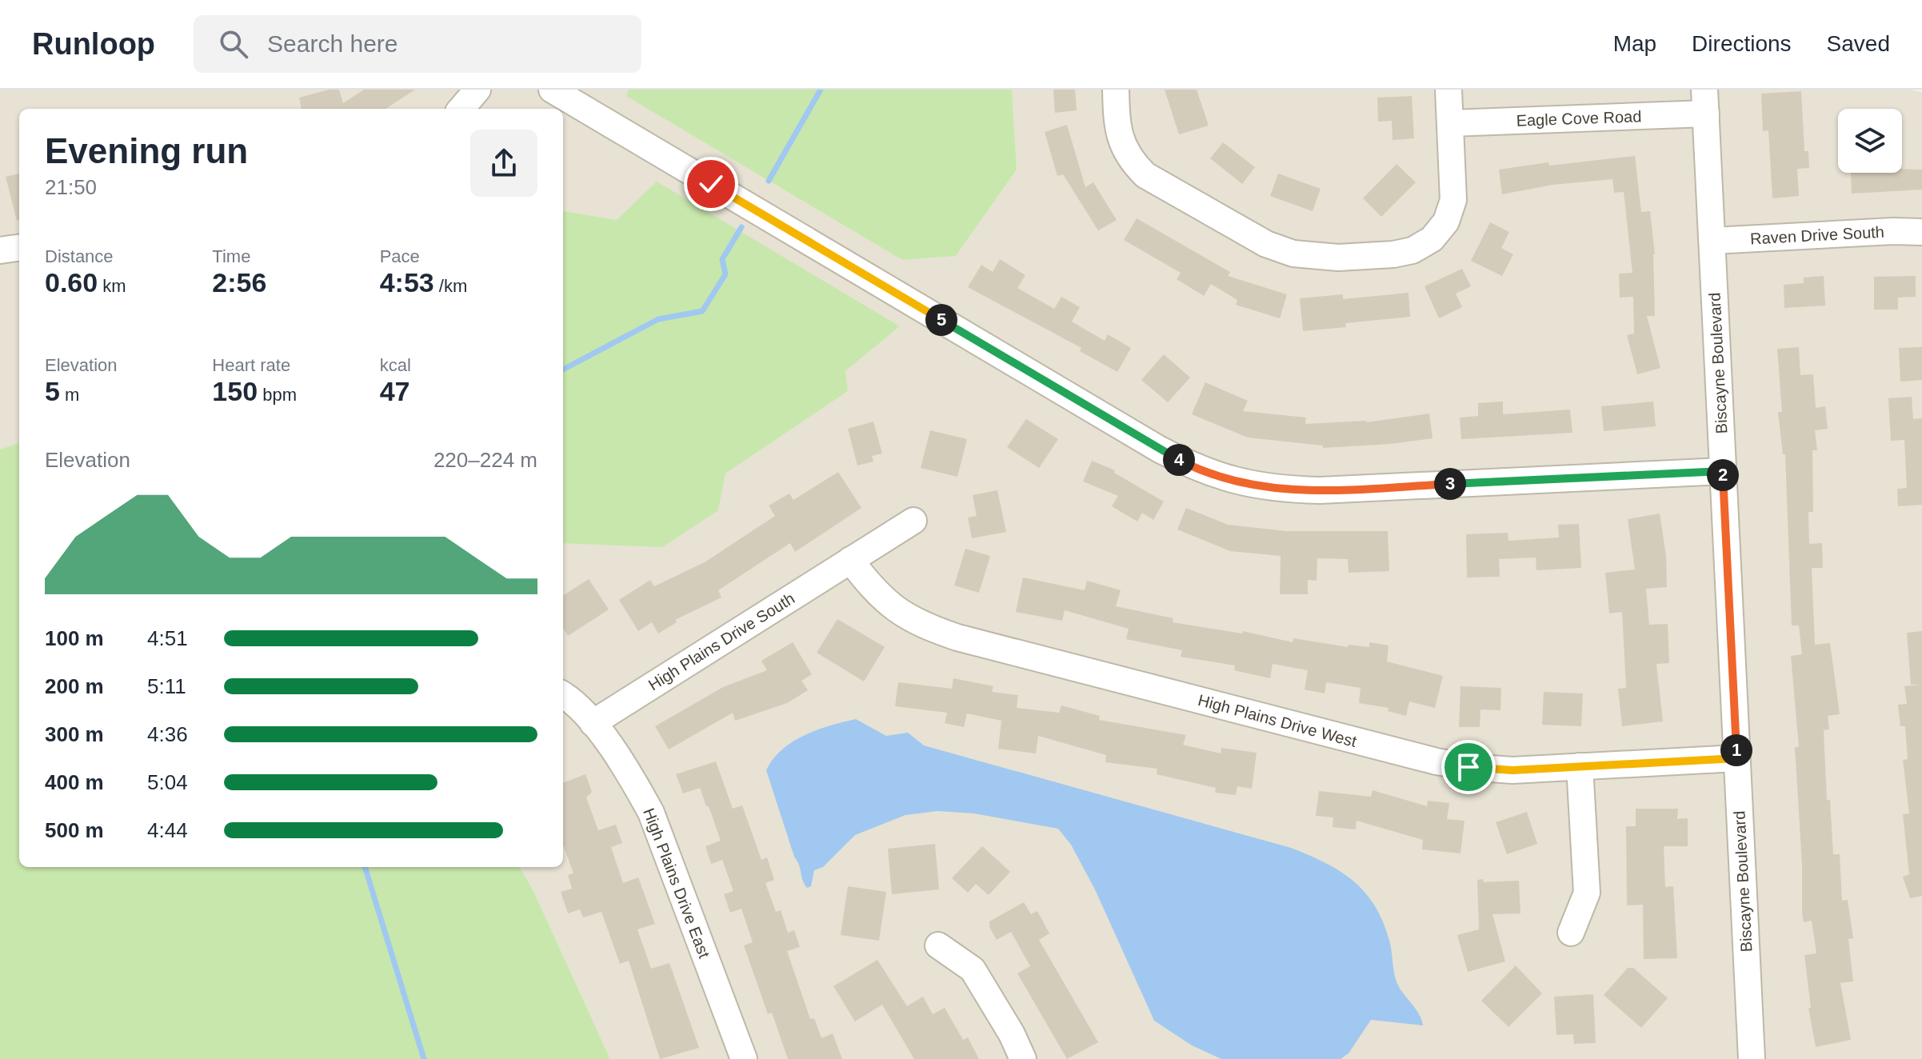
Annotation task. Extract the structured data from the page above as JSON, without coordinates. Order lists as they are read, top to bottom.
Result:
{
  "streets": {
    "street": [
      "Eagle Cove Road",
      "Raven Drive South",
      "Biscayne Boulevard",
      "High Plains Drive South",
      "High Plains Drive West",
      "High Plains Drive East"
    ]
  },
  "crossings": [
    ["Eagle Cove Road", "Biscayne Boulevard"],
    ["Raven Drive South", "Biscayne Boulevard"],
    ["Biscayne Boulevard", "High Plains Drive West"],
    ["High Plains Drive South", "High Plains Drive West"],
    ["High Plains Drive South", "High Plains Drive East"]
  ],
  "page": {
    "header": "Runloop",
    "search": "Search here",
    "nav": ["Map", "Directions", "Saved"],
    "heading": ["Evening run", "21:50"],
    "stats": [
      ["Distance", "0.60 km"],
      ["Time", "2:56"],
      ["Pace", "4:53 /km"],
      ["Elevation", "5 m"],
      ["Heart rate", "150 bpm"],
      ["kcal", "47"]
    ],
    "pins": [
      "5",
      "4",
      "2",
      "3",
      "1"
    ],
    "chart": ["Elevation", "220–224 m"],
    "list": [
      {
        "name": "100 m",
        "note": "4:51"
      },
      {
        "name": "200 m",
        "note": "5:11"
      },
      {
        "name": "300 m",
        "note": "4:36"
      },
      {
        "name": "400 m",
        "note": "5:04"
      },
      {
        "name": "500 m",
        "note": "4:44"
      }
    ]
  }
}
